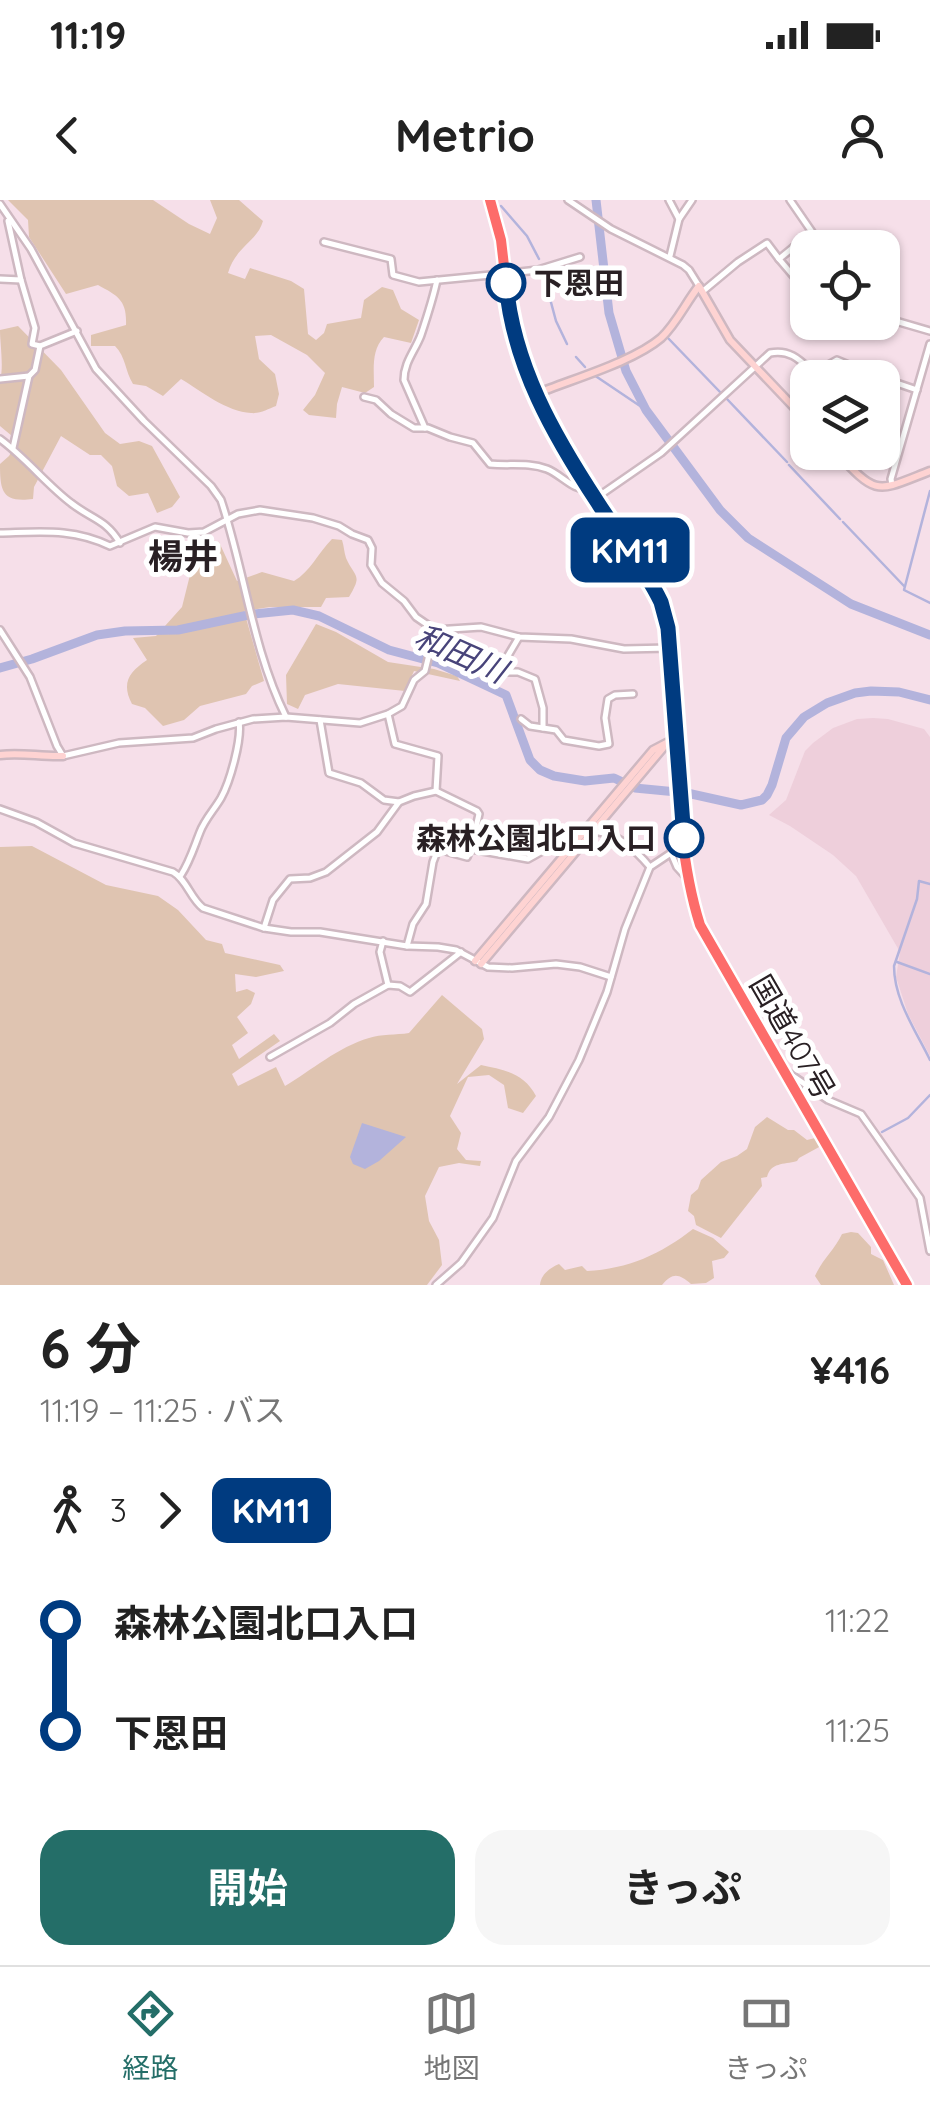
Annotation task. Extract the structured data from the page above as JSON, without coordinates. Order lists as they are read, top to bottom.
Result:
{
  "streets": {
    "highway": ["国道407号"]
  },
  "districts": ["楊井"],
  "water": ["和田川"],
  "places": ["下恩田", "森林公園北口入口"],
  "lines": ["bus line KM11"],
  "page": {
    "status": "11:19",
    "header": "Metrio",
    "on_map": "KM11",
    "heading": ["6 分", "11:19 – 11:25 · バス", "¥416"],
    "legs": ["3", "KM11"],
    "list": [
      {
        "name": "森林公園北口入口",
        "value": "11:22"
      },
      {
        "name": "下恩田",
        "value": "11:25"
      }
    ],
    "buttons": ["開始", "きっぷ"],
    "tabs": ["経路", "地図", "きっぷ"]
  }
}
